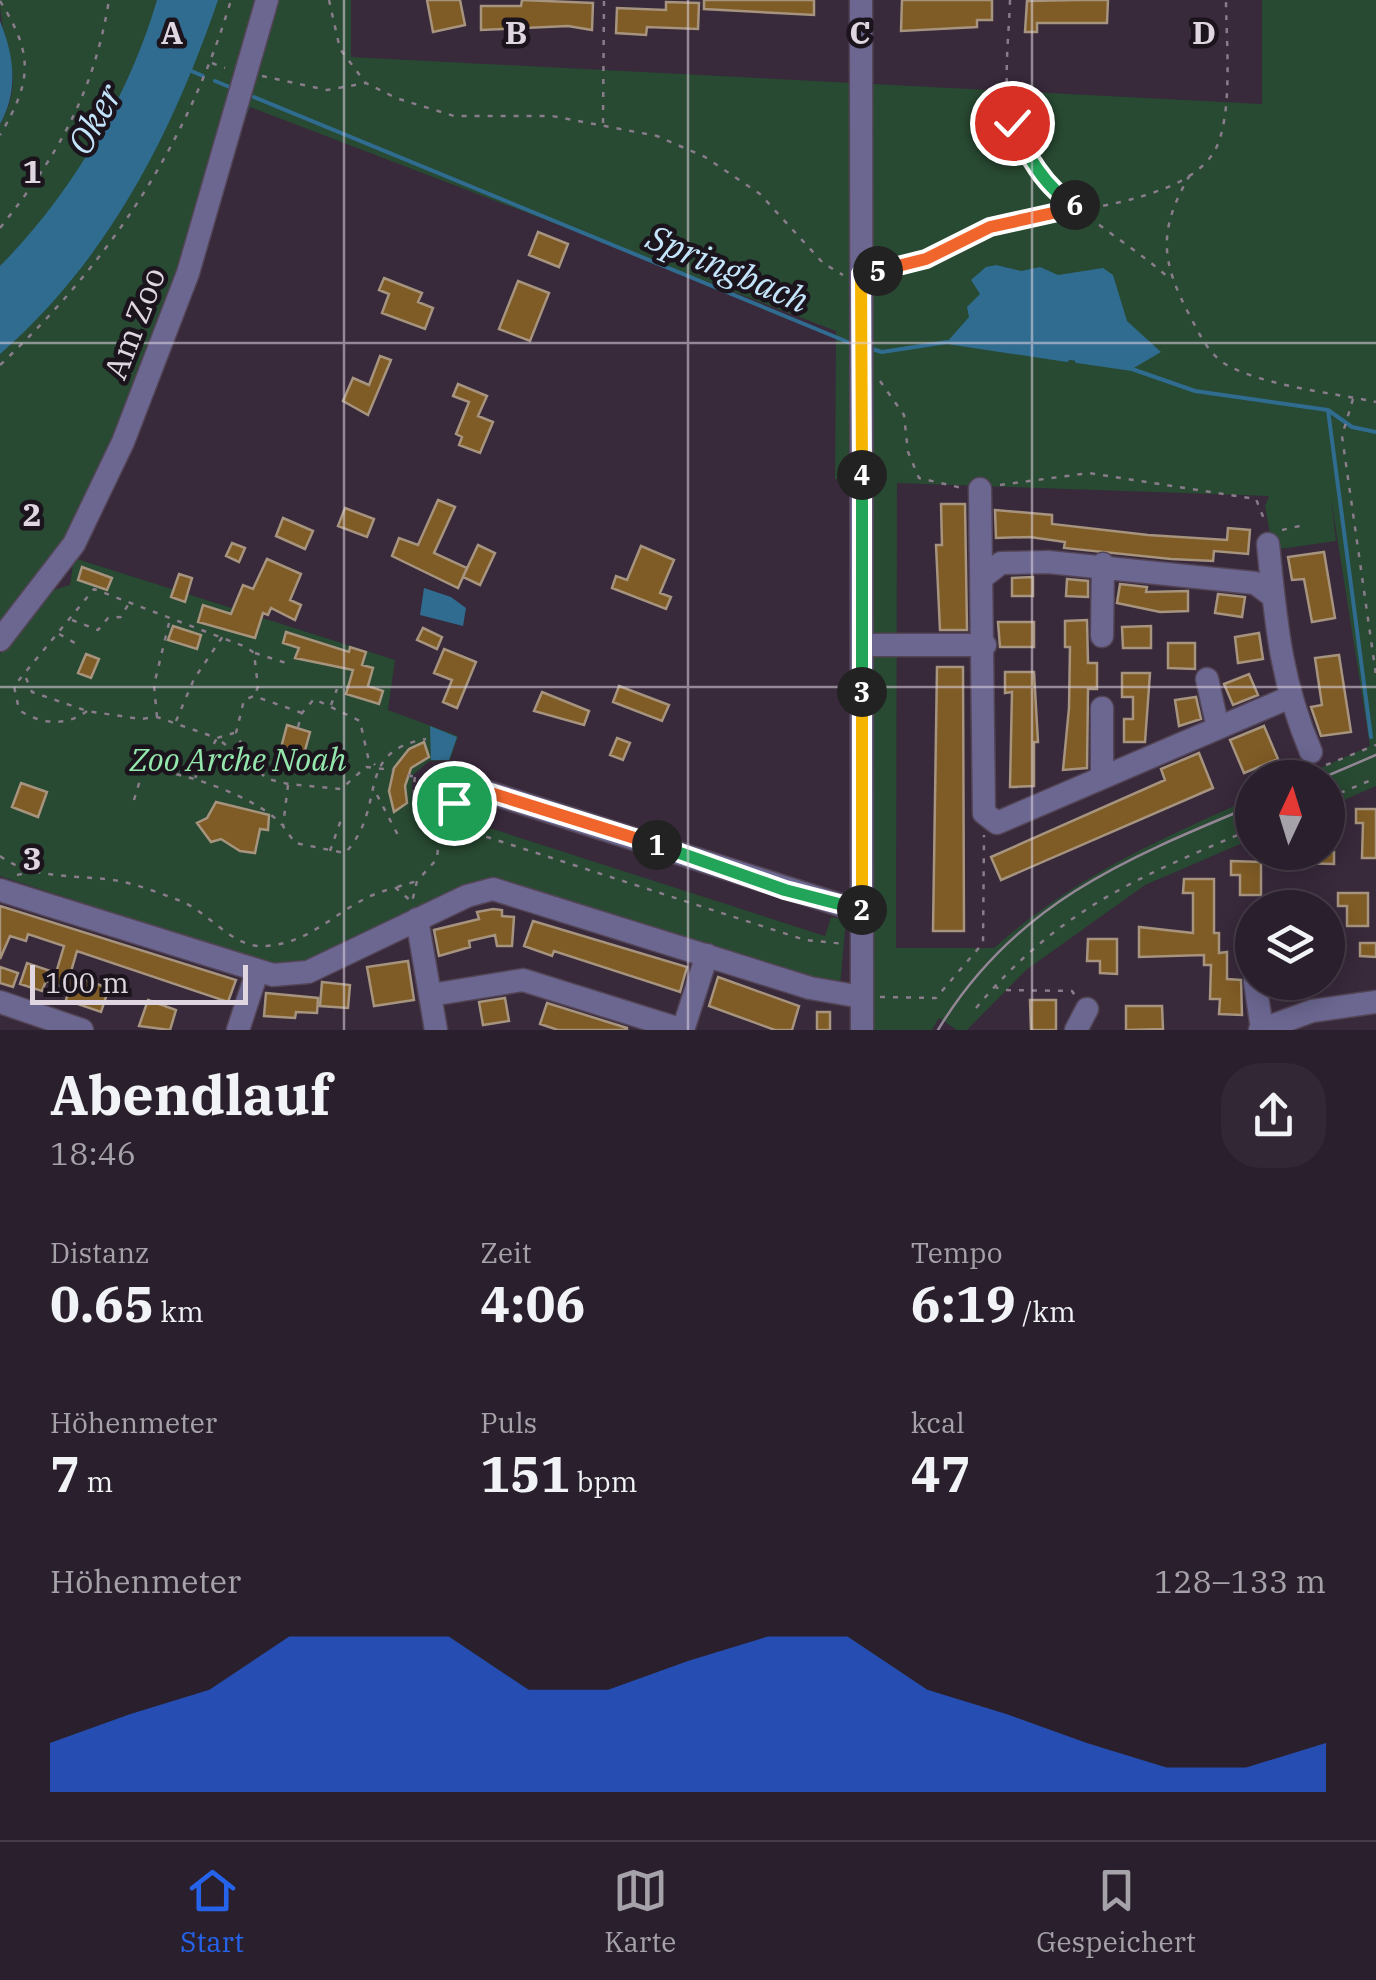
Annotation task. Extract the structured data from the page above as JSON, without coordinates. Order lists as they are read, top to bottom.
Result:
{
  "streets": {
    "street": ["Am Zoo"]
  },
  "water": ["Oker", "Springbach"],
  "parks": ["Zoo Arche Noah"],
  "scale_bar": "100 m",
  "north": "top",
  "page": {
    "pins": [
      "6",
      "5",
      "4",
      "3",
      "1",
      "2"
    ],
    "scale": "100 m",
    "heading": ["Abendlauf", "18:46"],
    "stats": [
      ["Distanz", "0.65 km"],
      ["Zeit", "4:06"],
      ["Tempo", "6:19 /km"],
      ["Höhenmeter", "7 m"],
      ["Puls", "151 bpm"],
      ["kcal", "47"]
    ],
    "chart": ["Höhenmeter", "128–133 m"],
    "tabs": ["Start", "Karte", "Gespeichert"]
  },
  "grid": {
    "columns": [
      "A",
      "B",
      "C",
      "D"
    ],
    "rows": ["1", "2", "3"]
  }
}
